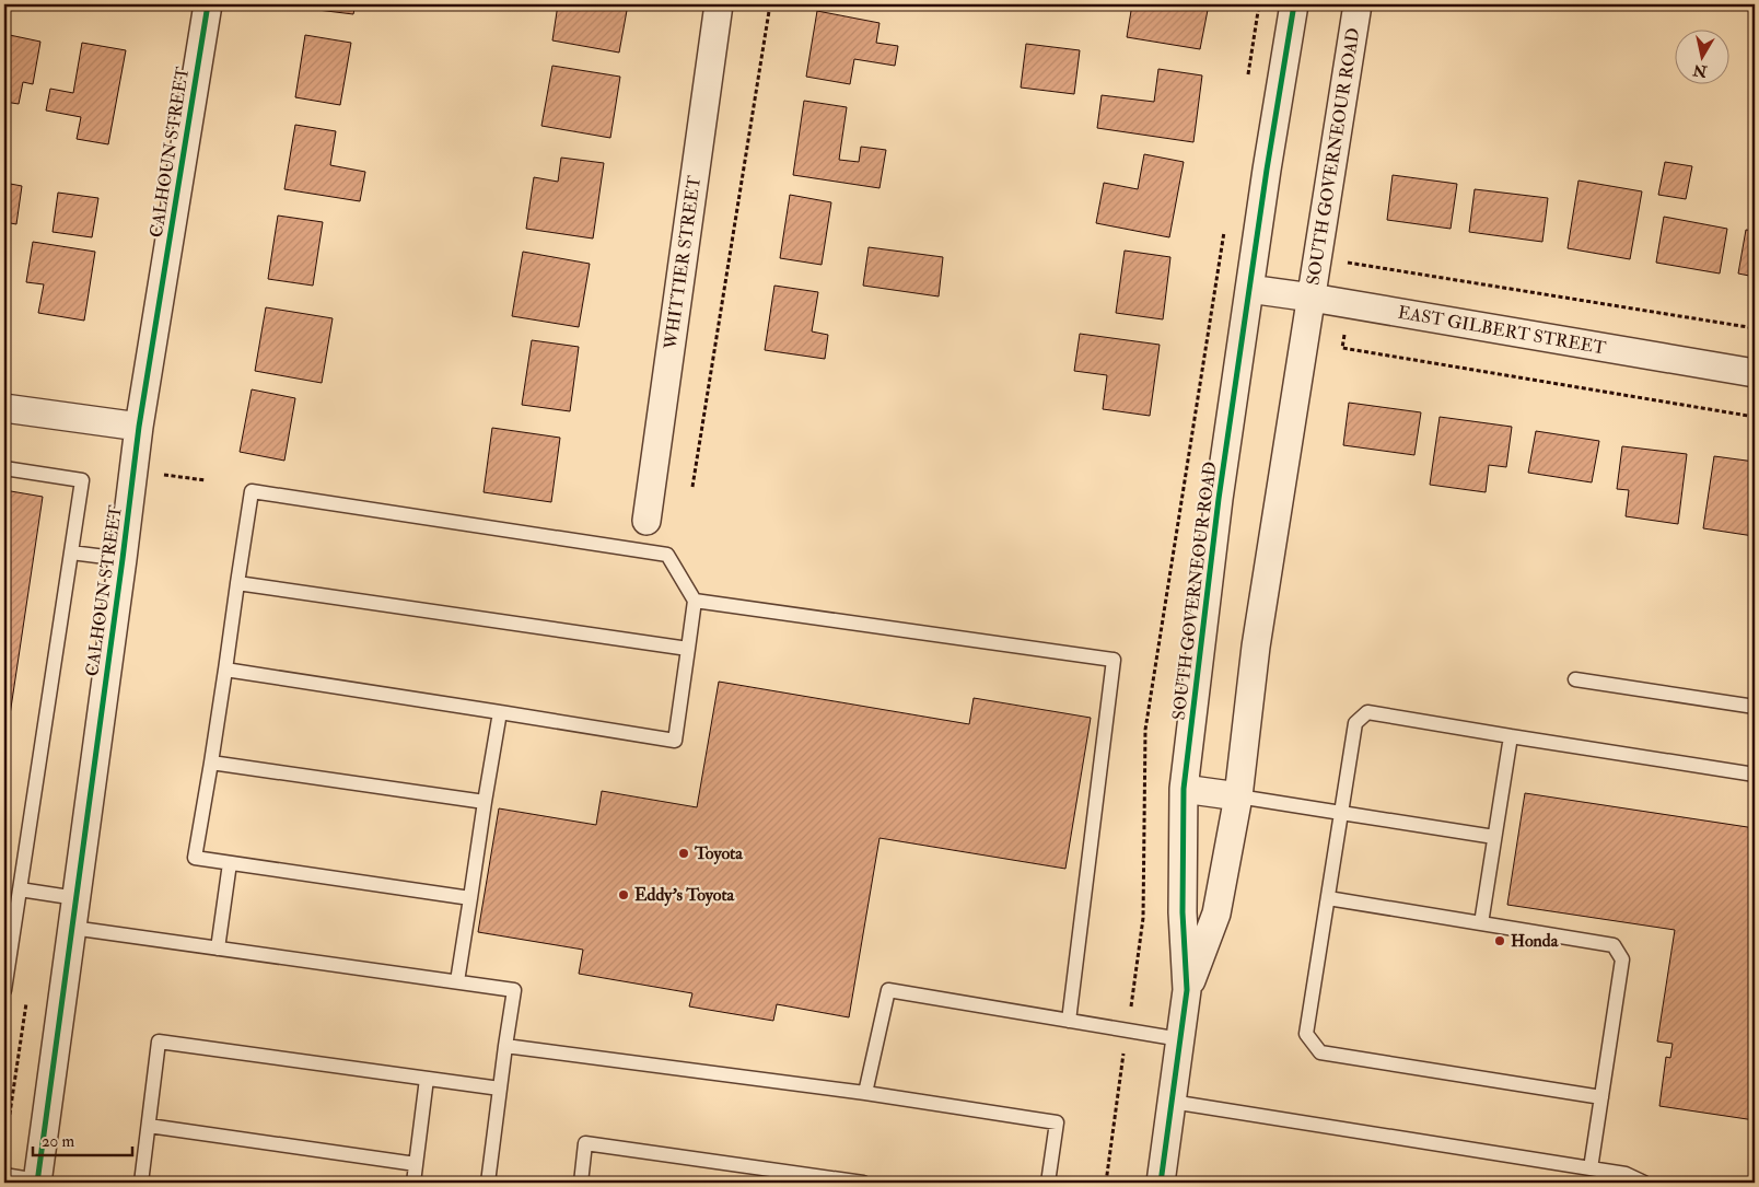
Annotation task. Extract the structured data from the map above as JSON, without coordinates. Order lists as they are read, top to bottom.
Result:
{
  "streets": {
    "street": [
      "CALHOUN STREET",
      "SOUTH GOVERNEOUR ROAD",
      "WHITTIER STREET",
      "EAST GILBERT STREET"
    ]
  },
  "crossings": [
    ["SOUTH GOVERNEOUR ROAD", "EAST GILBERT STREET"]
  ],
  "places": ["Toyota", "Eddy's Toyota", "Honda"],
  "scale_bar": "20 m",
  "north": "bottom"
}
